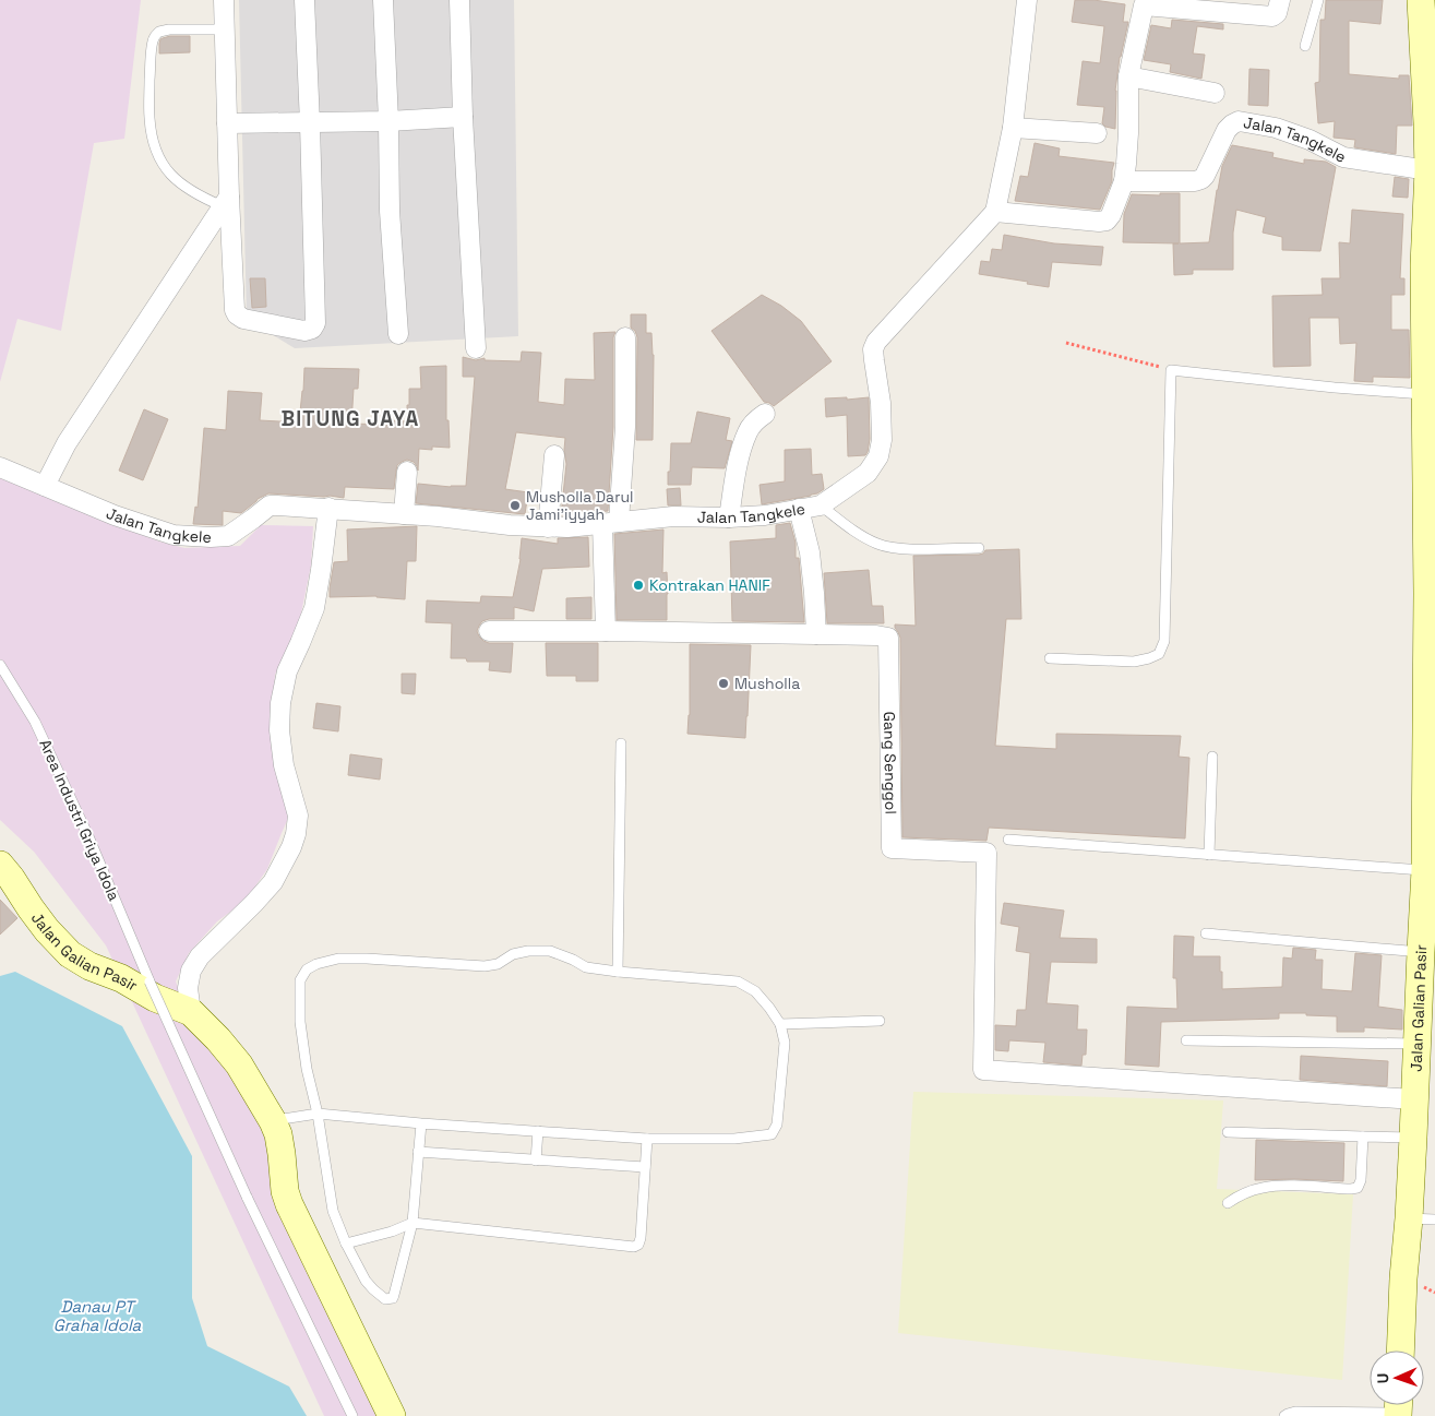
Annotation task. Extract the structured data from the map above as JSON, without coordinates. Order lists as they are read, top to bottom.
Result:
{
  "streets": {
    "street": ["Jalan Tangkele", "Gang Senggol", "Jalan Galian Pasir"],
    "lane": ["Area Industri Griya Idola"]
  },
  "crossings": [
    ["Jalan Tangkele", "Jalan Galian Pasir"],
    ["Gang Senggol", "Jalan Galian Pasir"]
  ],
  "districts": ["BITUNG JAYA"],
  "water": ["Danau PT Graha Idola"],
  "places": ["Musholla Darul Jami'iyyah", "Kontrakan HANIF", "Musholla"],
  "north": "left"
}
